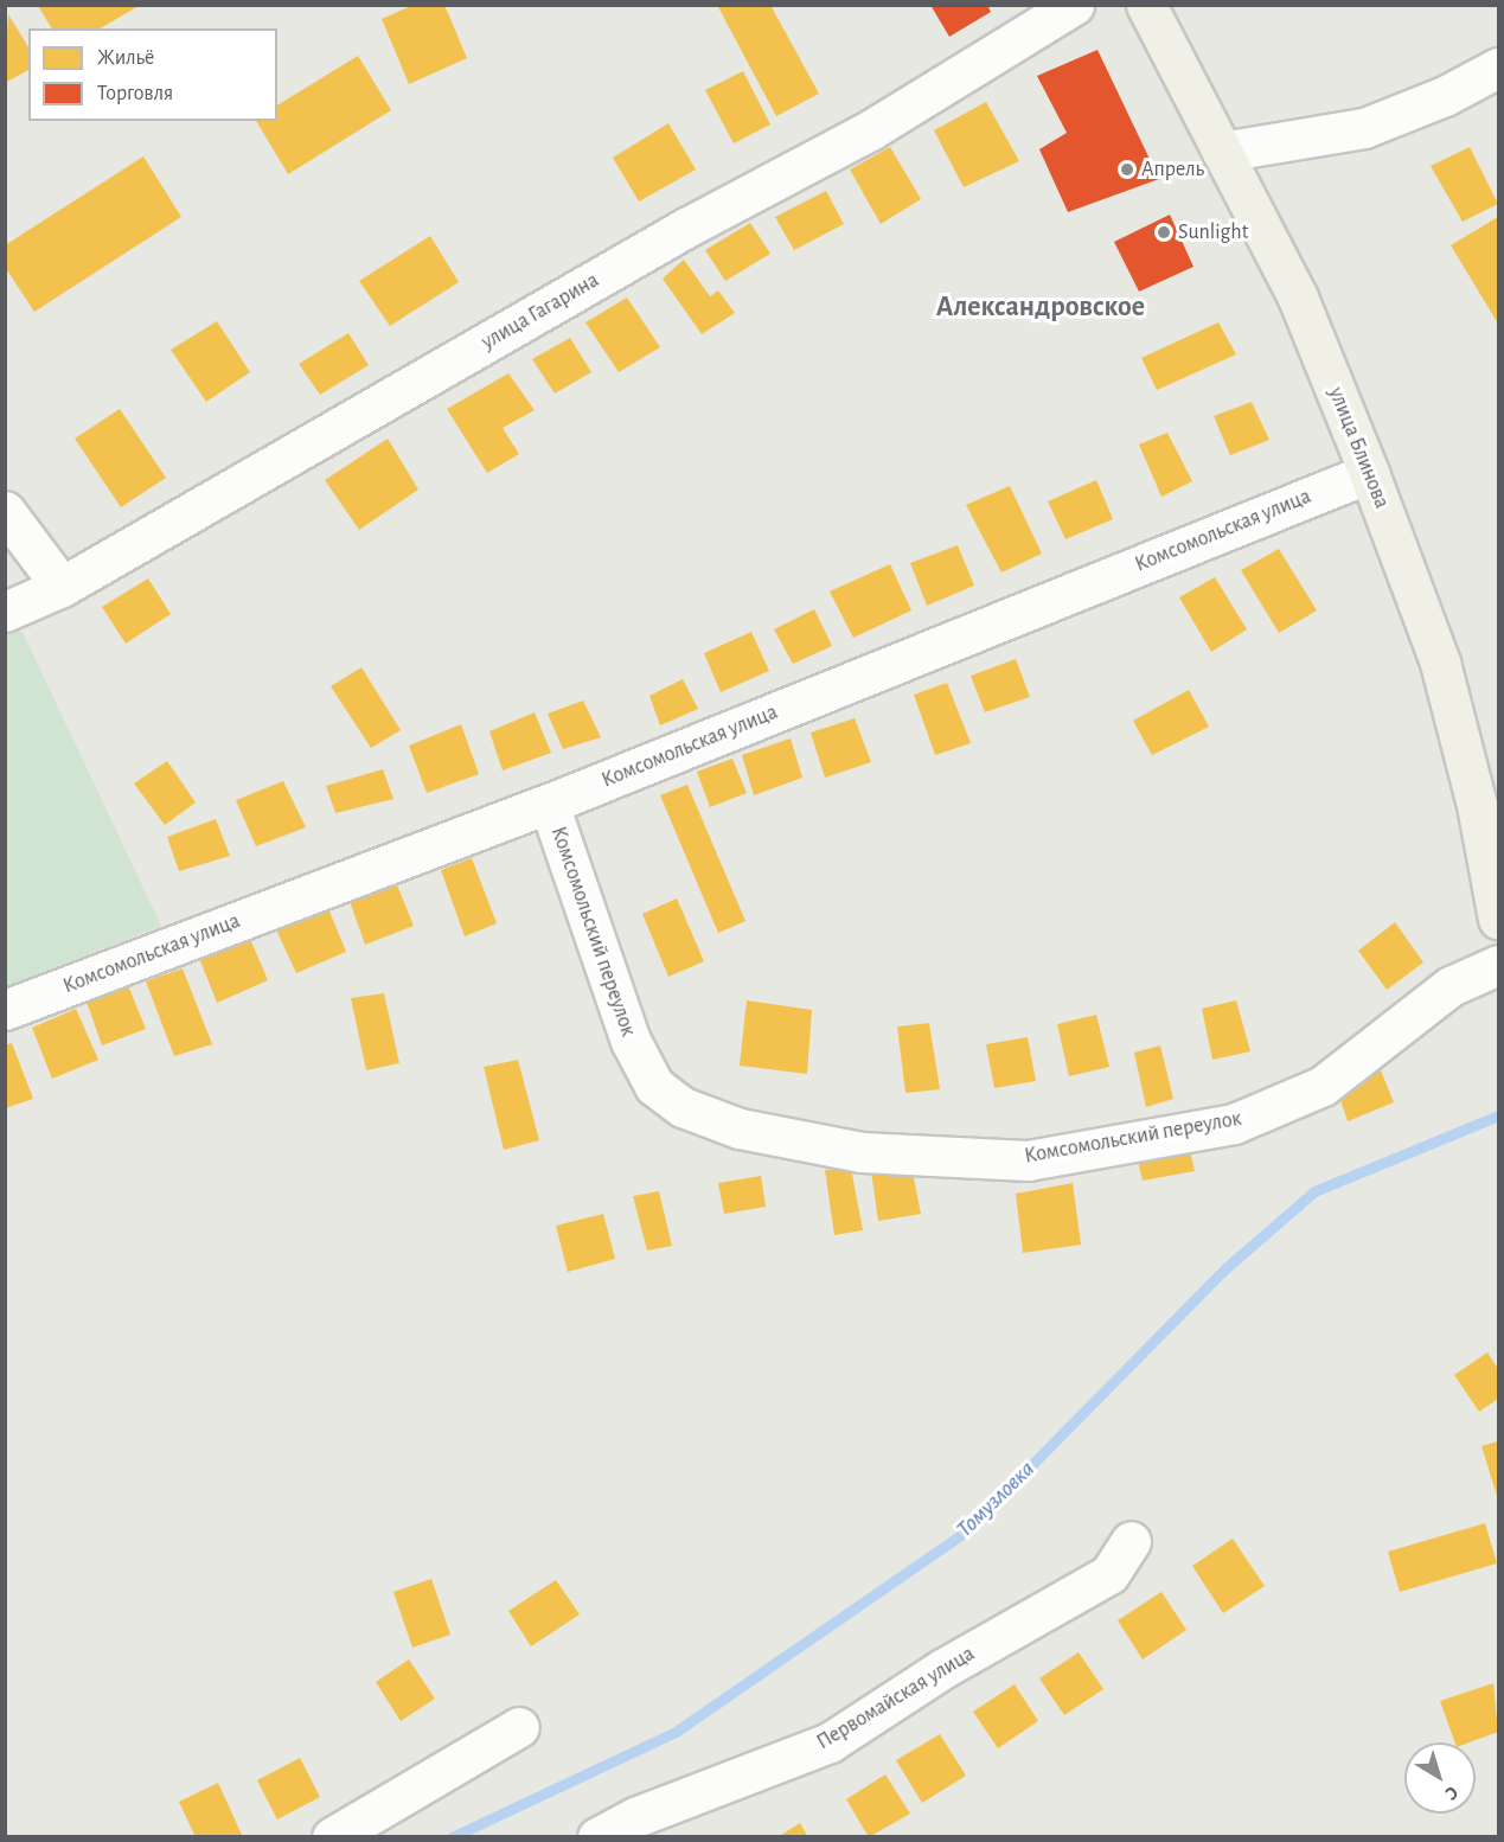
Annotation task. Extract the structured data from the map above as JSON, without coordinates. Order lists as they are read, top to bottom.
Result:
{
  "streets": {
    "main road": ["улица Блинова"],
    "street": [
      "улица Гагарина",
      "Комсомольская улица",
      "Комсомольский переулок",
      "Первомайская улица"
    ]
  },
  "crossings": [
    ["улица Блинова", "Комсомольская улица"],
    ["Комсомольская улица", "Комсомольский переулок"]
  ],
  "districts": ["Александровское"],
  "water": ["Томузловка"],
  "places": ["Апрель", "Sunlight"],
  "legend": ["Жильё", "Торговля"],
  "north": "bottom right"
}
